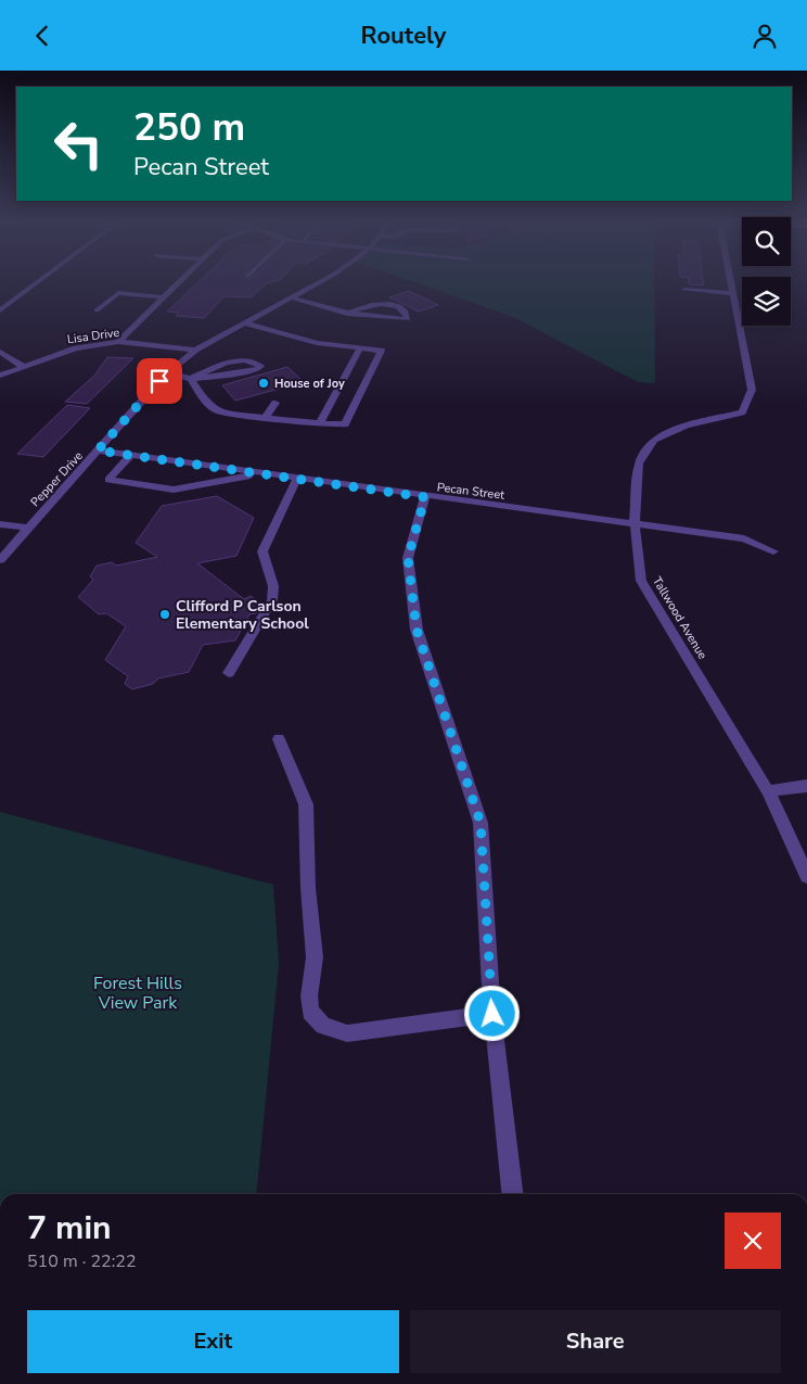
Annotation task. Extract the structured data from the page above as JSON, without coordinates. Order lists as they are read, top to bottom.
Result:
{
  "streets": {
    "street": [
      "Lisa Drive",
      "Pepper Drive",
      "Pecan Street",
      "Tallwood Avenue"
    ]
  },
  "crossings": [
    ["Lisa Drive", "Pepper Drive"],
    ["Pepper Drive", "Pecan Street"],
    ["Pecan Street", "Tallwood Avenue"]
  ],
  "parks": ["Forest Hills View Park"],
  "places": ["House of Joy", "Clifford P Carlson Elementary School"],
  "page": {
    "header": "Routely",
    "turn": ["250 m", "Pecan Street"],
    "heading": ["7 min", "510 m · 22:22"],
    "buttons": ["Exit", "Share"]
  }
}
